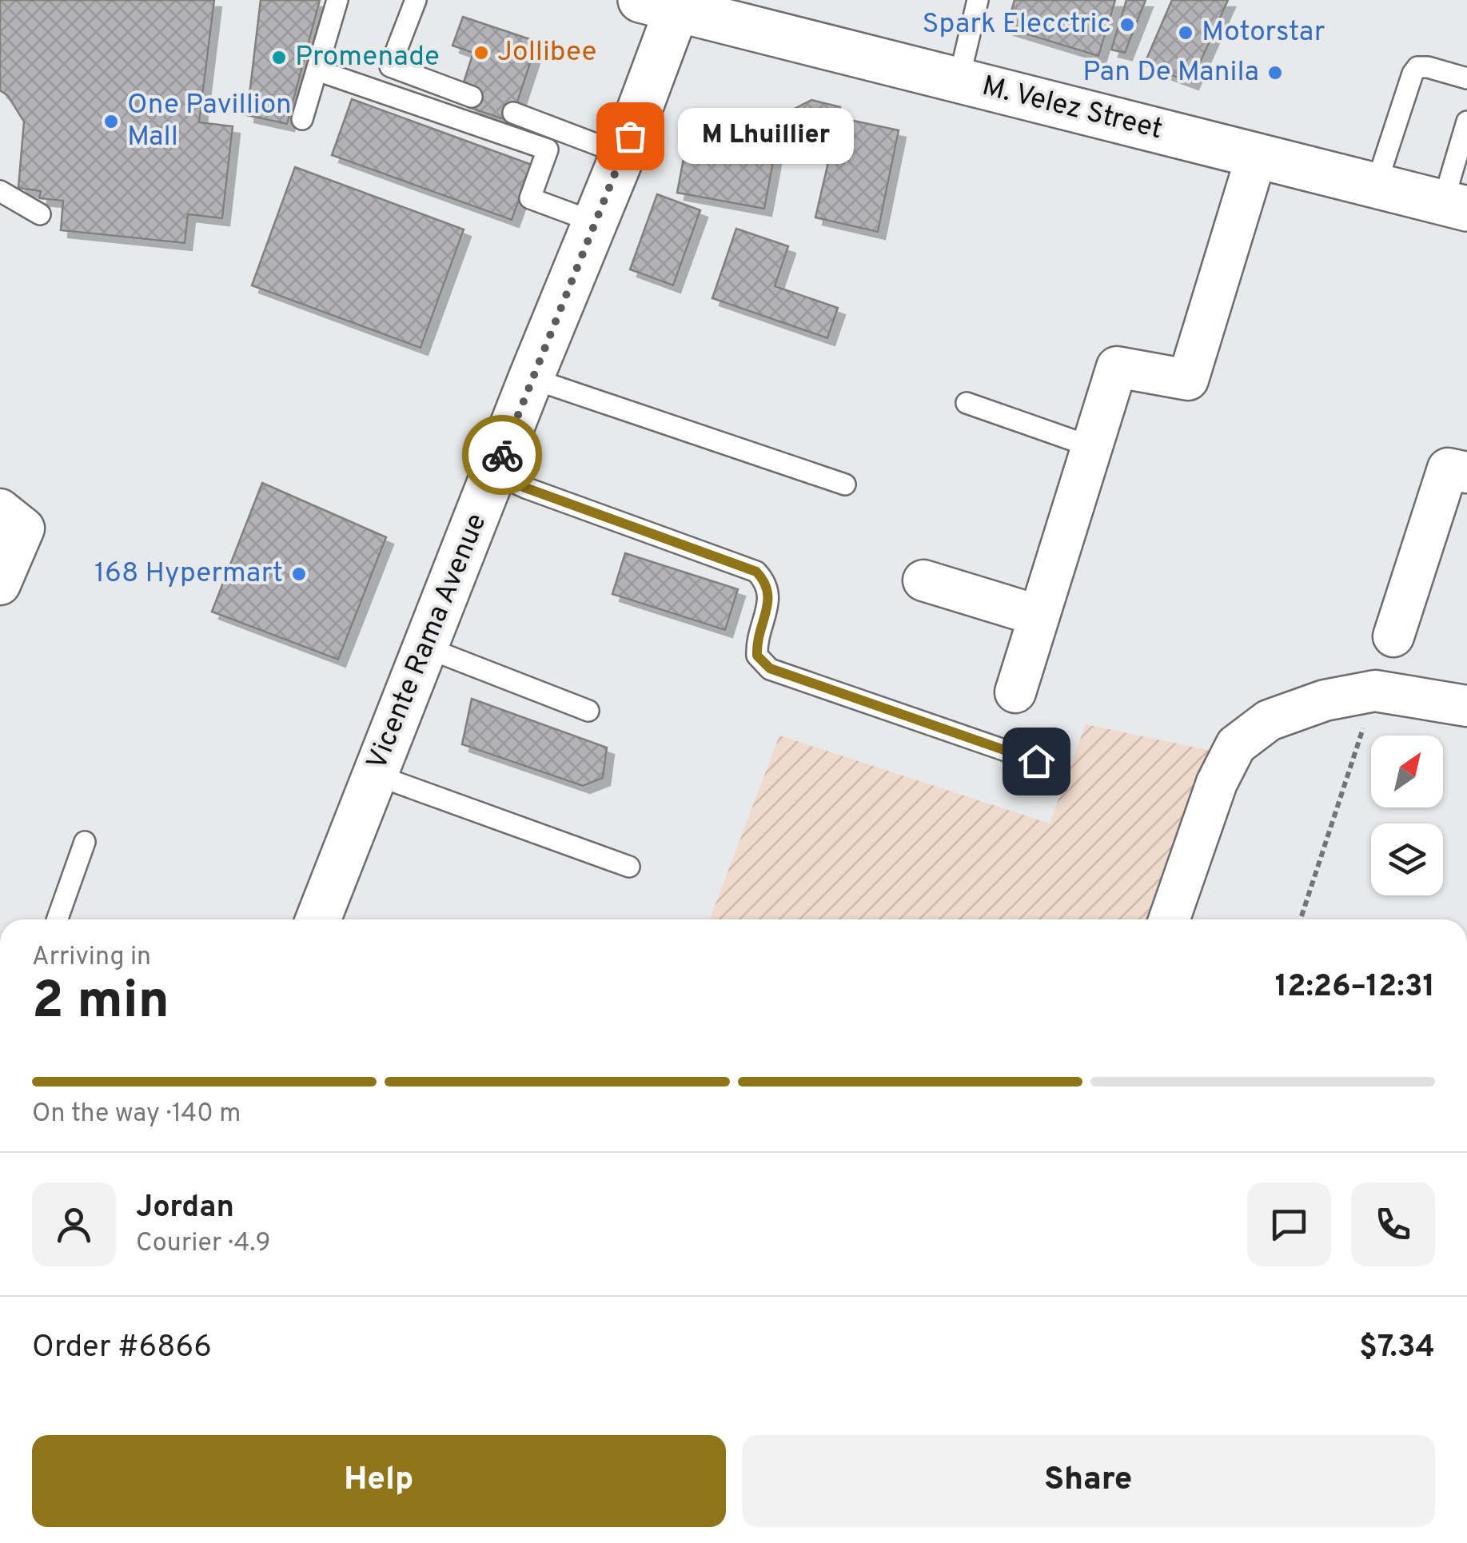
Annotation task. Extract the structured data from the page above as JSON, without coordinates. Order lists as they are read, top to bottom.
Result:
{
  "streets": {
    "main road": ["M. Velez Street", "Vicente Rama Avenue"]
  },
  "crossings": [
    ["M. Velez Street", "Vicente Rama Avenue"]
  ],
  "places": [
    "Spark Elecctric",
    "Motorstar",
    "Jollibee",
    "Promenade",
    "Pan De Manila",
    "One Pavillion Mall",
    "M Lhuillier",
    "168 Hypermart"
  ],
  "north": "top right",
  "page": {
    "bubble": "M Lhuillier",
    "heading": ["2 min", "Arriving in", "12:26–12:31"],
    "panel": [
      "Jordan",
      "Courier · 4.9",
      "Order #6866",
      "$7.34"
    ],
    "bar": "On the way · 140 m",
    "buttons": ["Help", "Share"]
  }
}
